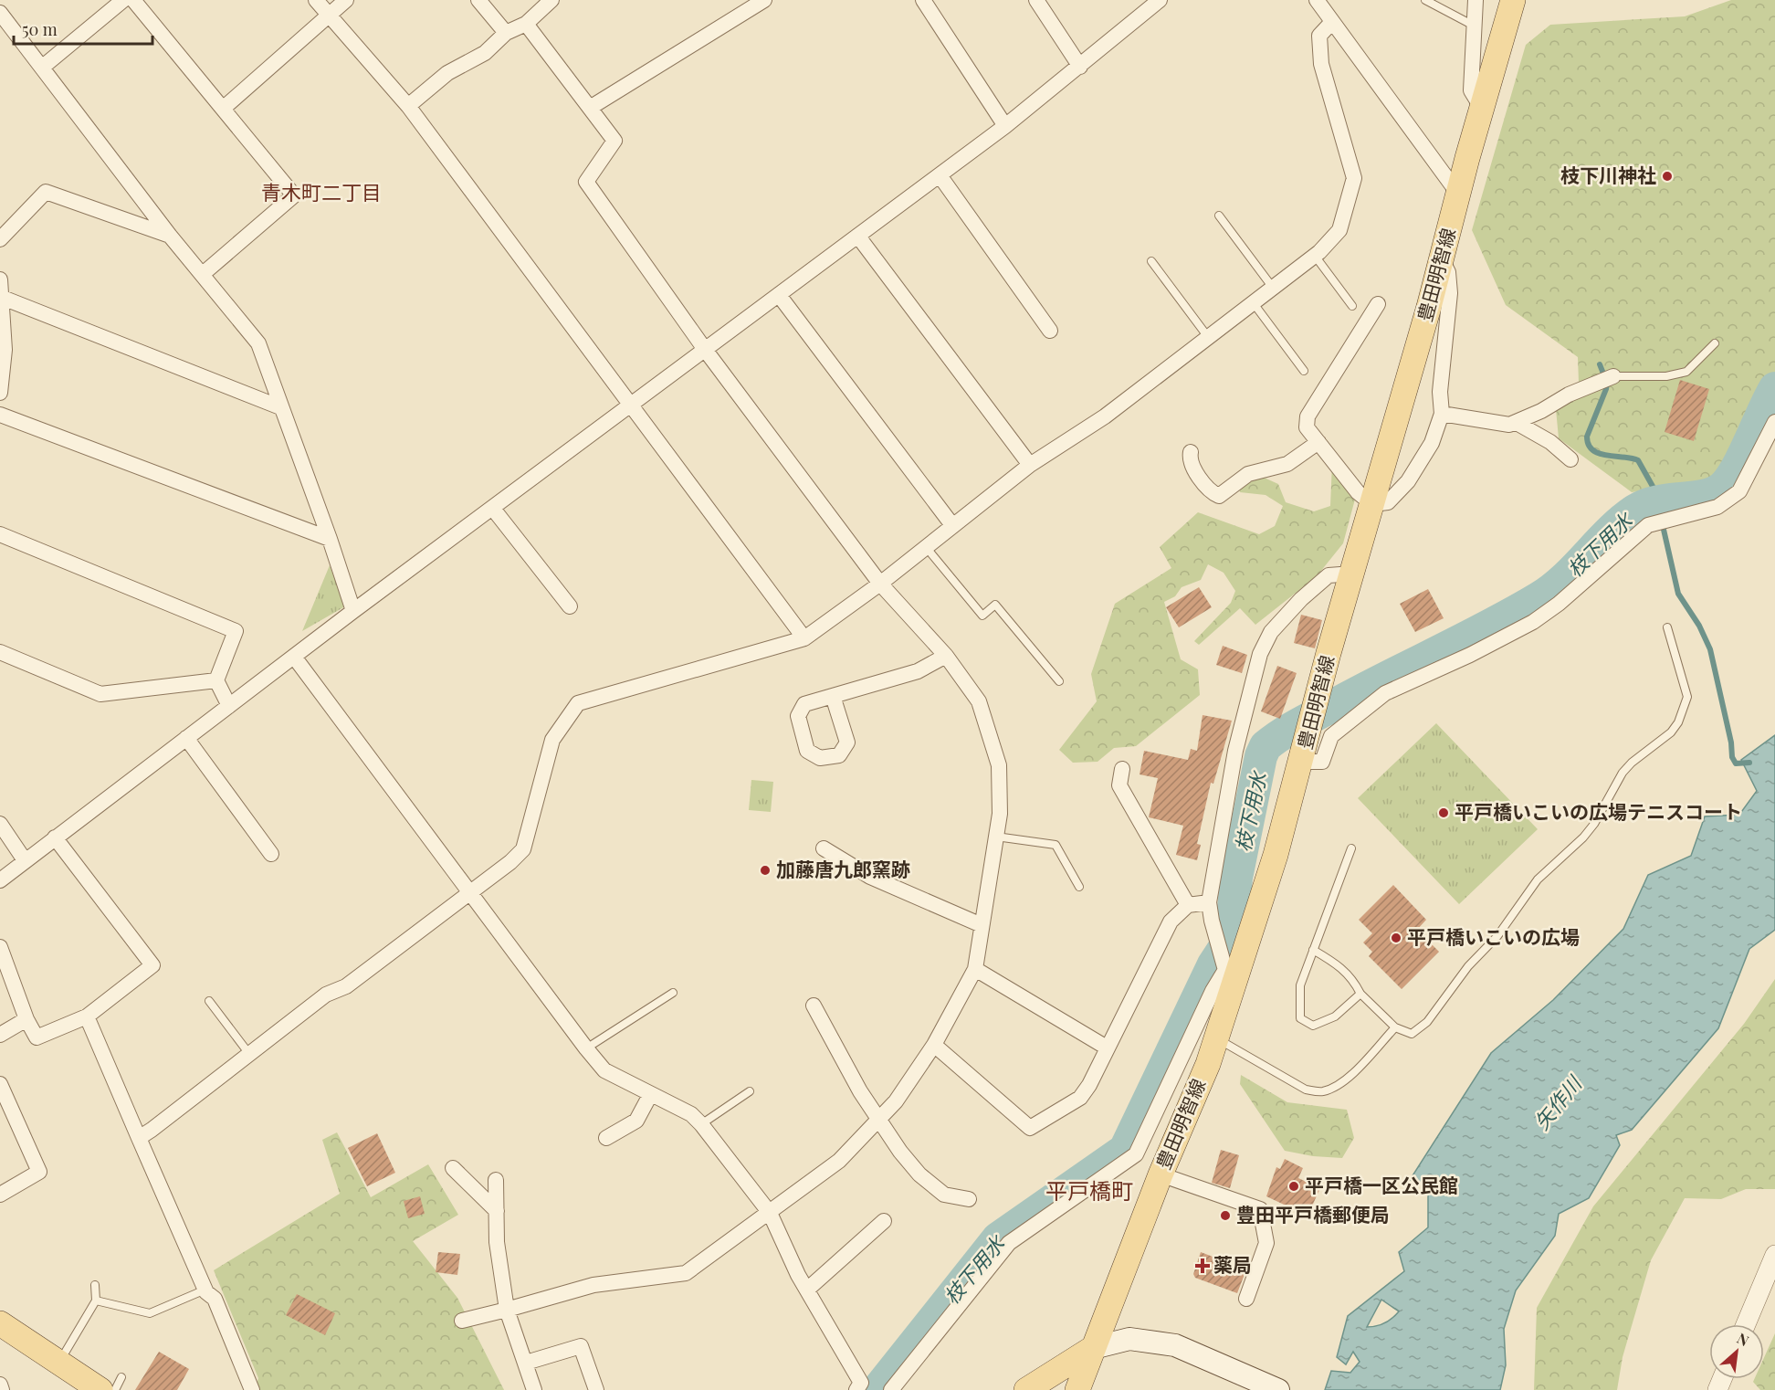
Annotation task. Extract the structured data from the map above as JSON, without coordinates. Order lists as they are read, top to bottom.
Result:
{
  "streets": {
    "main road": ["豊田明智線"]
  },
  "districts": ["青木町二丁目", "平戸橋町"],
  "water": ["枝下用水", "矢作川"],
  "places": {
    "other": [
      "枝下川神社",
      "平戸橋いこいの広場テニスコート",
      "加藤唐九郎窯跡",
      "平戸橋いこいの広場",
      "平戸橋一区公民館",
      "豊田平戸橋郵便局"
    ],
    "health": ["薬局"]
  },
  "scale_bar": "50 m",
  "north": "top right"
}
